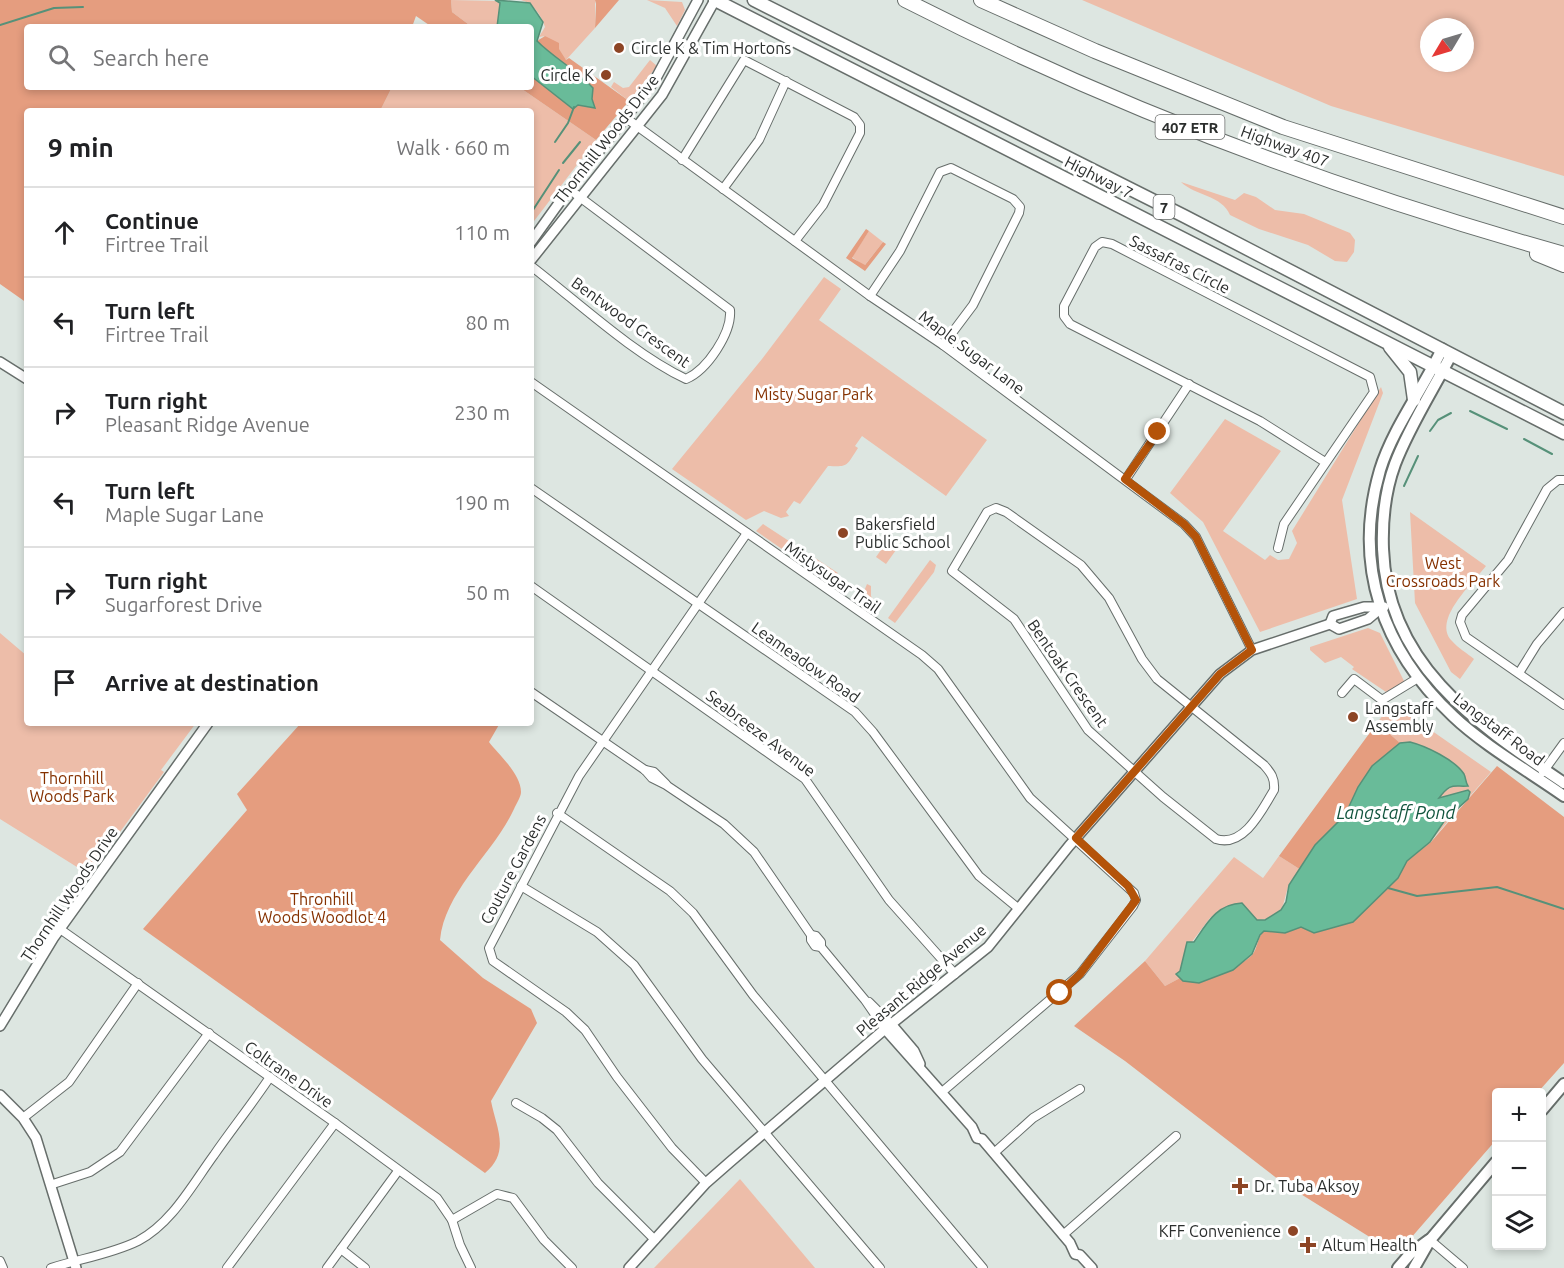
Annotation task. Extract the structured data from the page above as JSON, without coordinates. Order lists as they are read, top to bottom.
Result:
{
  "streets": {
    "highway": ["407 ETR", "Highway 407"],
    "main road": ["Highway 7", "7", "Langstaff Road"],
    "street": [
      "Thornhill Woods Drive",
      "Sassafras Circle",
      "Bentwood Crescent",
      "Maple Sugar Lane",
      "Mistysugar Trail",
      "Leameadow Road",
      "Bentoak Crescent",
      "Seabreeze Avenue",
      "Couture Gardens",
      "Pleasant Ridge Avenue",
      "Coltrane Drive"
    ]
  },
  "crossings": [
    ["Thornhill Woods Drive", "Highway 7"],
    ["Thornhill Woods Drive", "Bentwood Crescent"],
    ["Thornhill Woods Drive", "Maple Sugar Lane"],
    ["Thornhill Woods Drive", "Coltrane Drive"],
    ["Highway 7", "Langstaff Road"],
    ["Maple Sugar Lane", "Pleasant Ridge Avenue"],
    ["Mistysugar Trail", "Couture Gardens"],
    ["Mistysugar Trail", "Pleasant Ridge Avenue"],
    ["Leameadow Road", "Couture Gardens"],
    ["Leameadow Road", "Pleasant Ridge Avenue"],
    ["Bentoak Crescent", "Pleasant Ridge Avenue"],
    ["Langstaff Road", "Pleasant Ridge Avenue"],
    ["Seabreeze Avenue", "Couture Gardens"],
    ["Seabreeze Avenue", "Pleasant Ridge Avenue"],
    ["Couture Gardens", "Pleasant Ridge Avenue"]
  ],
  "water": ["Langstaff Pond"],
  "parks": [
    "Misty Sugar Park",
    "West Crossroads Park",
    "Thornhill Woods Park",
    "Thronhill Woods Woodlot 4"
  ],
  "places": {
    "other": [
      "Circle K & Tim Hortons",
      "Circle K",
      "Bakersfield Public School",
      "Langstaff Assembly",
      "KFF Convenience"
    ],
    "health": ["Dr. Tuba Aksoy", "Altum Health"]
  },
  "north": "bottom left",
  "page": {
    "search": "Search here",
    "heading": ["9 min", "Walk · 660 m"],
    "list": [
      ["Continue", "Firtree Trail", "110 m"],
      ["Turn left", "Firtree Trail", "80 m"],
      ["Turn right", "Pleasant Ridge Avenue", "230 m"],
      ["Turn left", "Maple Sugar Lane", "190 m"],
      ["Turn right", "Sugarforest Drive", "50 m"],
      "Arrive at destination"
    ],
    "map_buttons": ["+", "−"]
  }
}
